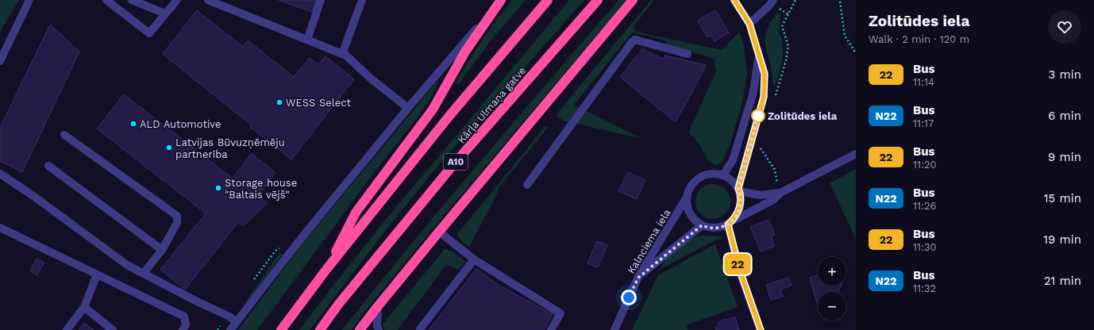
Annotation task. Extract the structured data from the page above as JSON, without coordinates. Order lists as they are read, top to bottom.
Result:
{
  "streets": {
    "highway": ["Kārļa Ulmaņa gatve", "A10"],
    "street": ["Kalnciema iela"]
  },
  "places": [
    "WESS Select",
    "Zolitūdes iela",
    "ALD Automotive",
    "Latvijas Būvuzņēmēju partnerība",
    "Storage house \"Baltais vējš\""
  ],
  "lines": ["bus line 22"],
  "page": {
    "on_map": "22",
    "heading": ["Zolitūdes iela", "Walk · 2 min · 120 m"],
    "list": [
      {
        "mark": "22",
        "name": "Bus",
        "note": "11:14",
        "value": "3 min"
      },
      {
        "mark": "N22",
        "name": "Bus",
        "note": "11:17",
        "value": "6 min"
      },
      {
        "mark": "22",
        "name": "Bus",
        "note": "11:20",
        "value": "9 min"
      },
      {
        "mark": "N22",
        "name": "Bus",
        "note": "11:26",
        "value": "15 min"
      },
      {
        "mark": "22",
        "name": "Bus",
        "note": "11:30",
        "value": "19 min"
      },
      {
        "mark": "N22",
        "name": "Bus",
        "note": "11:32",
        "value": "21 min"
      }
    ],
    "map_buttons": ["+", "−"]
  }
}
